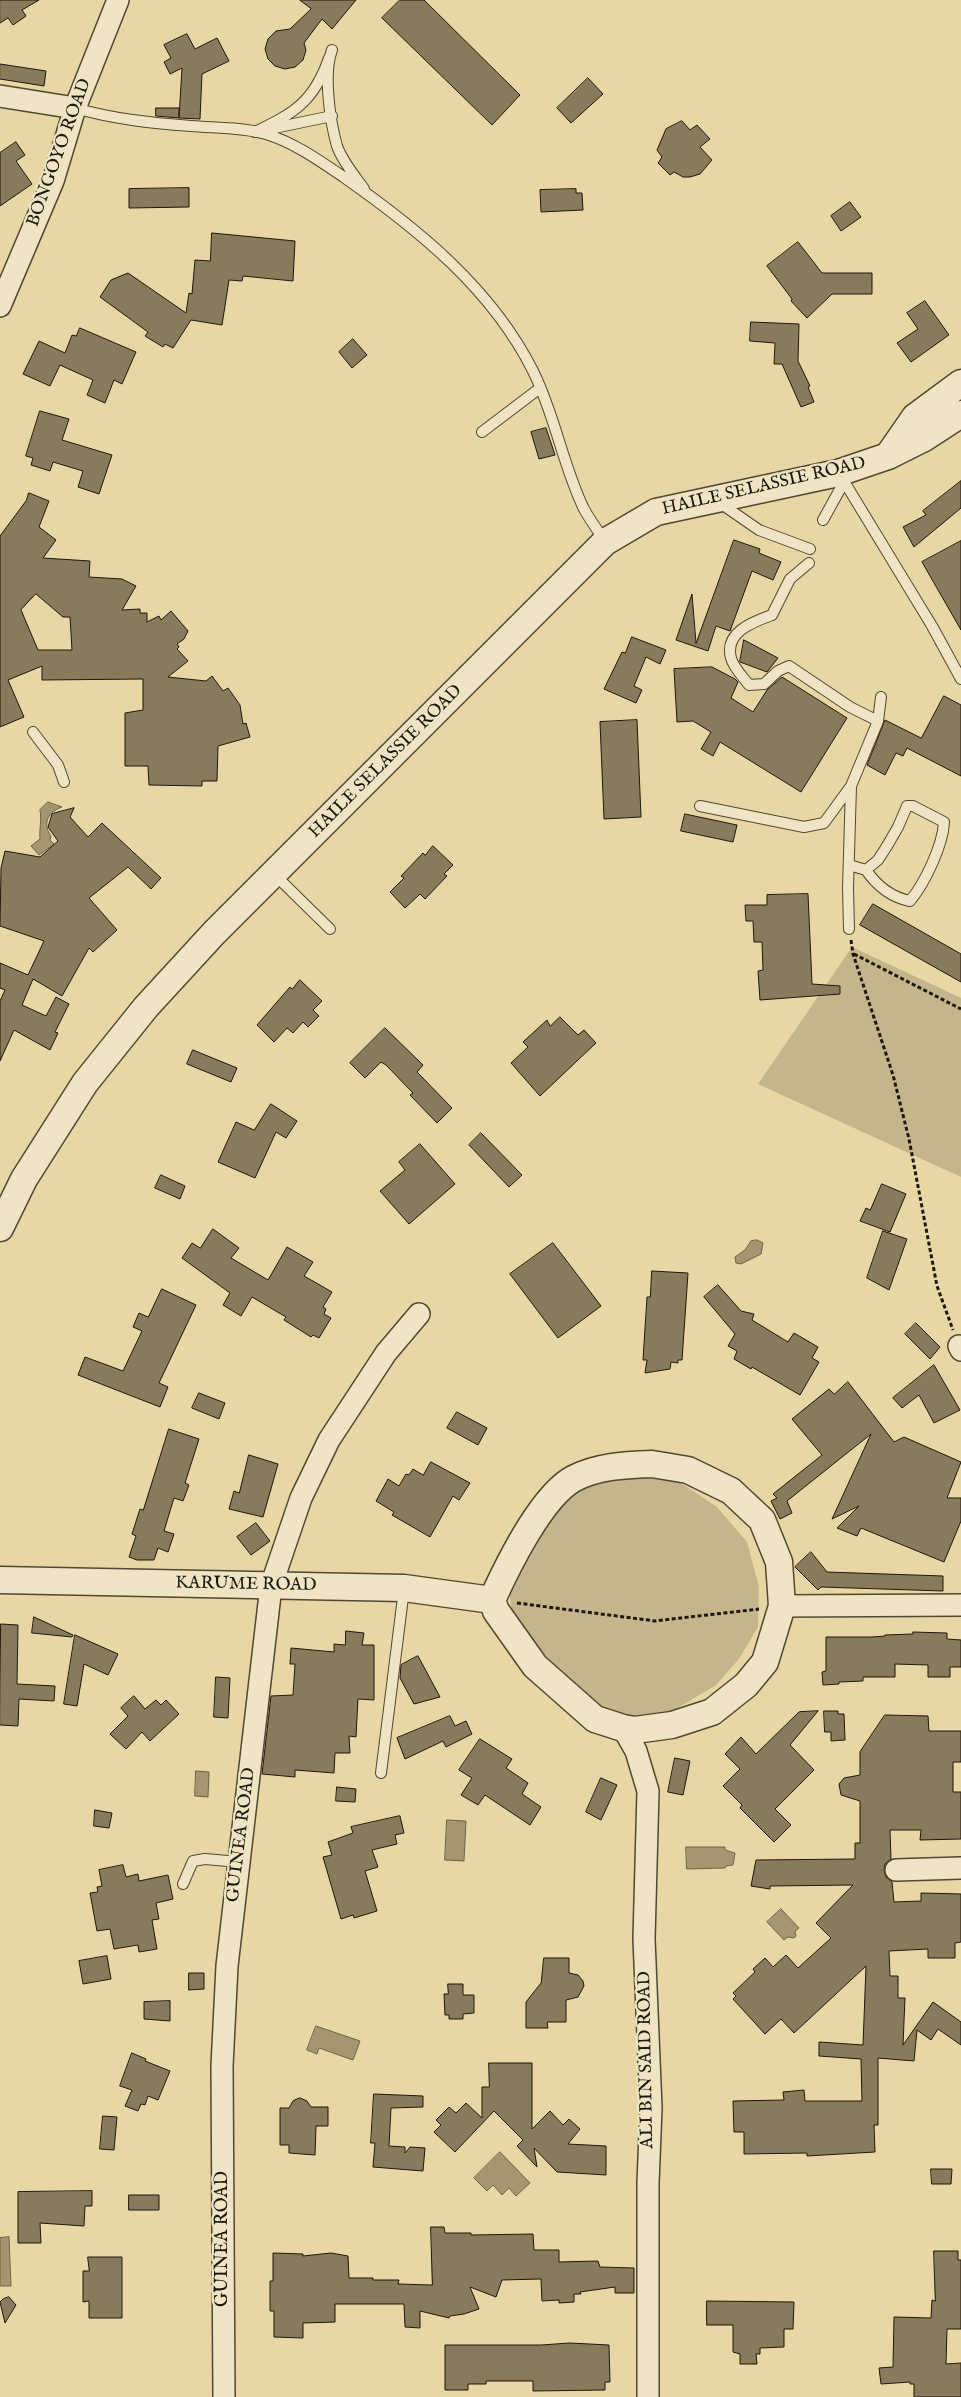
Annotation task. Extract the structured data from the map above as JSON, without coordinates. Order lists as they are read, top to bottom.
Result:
{
  "streets": {
    "street": [
      "BONGOYO ROAD",
      "HAILE SELASSIE ROAD",
      "KARUME ROAD",
      "GUINEA ROAD",
      "ALI BIN SAID ROAD"
    ]
  },
  "crossings": [
    ["KARUME ROAD", "GUINEA ROAD"]
  ]
}
